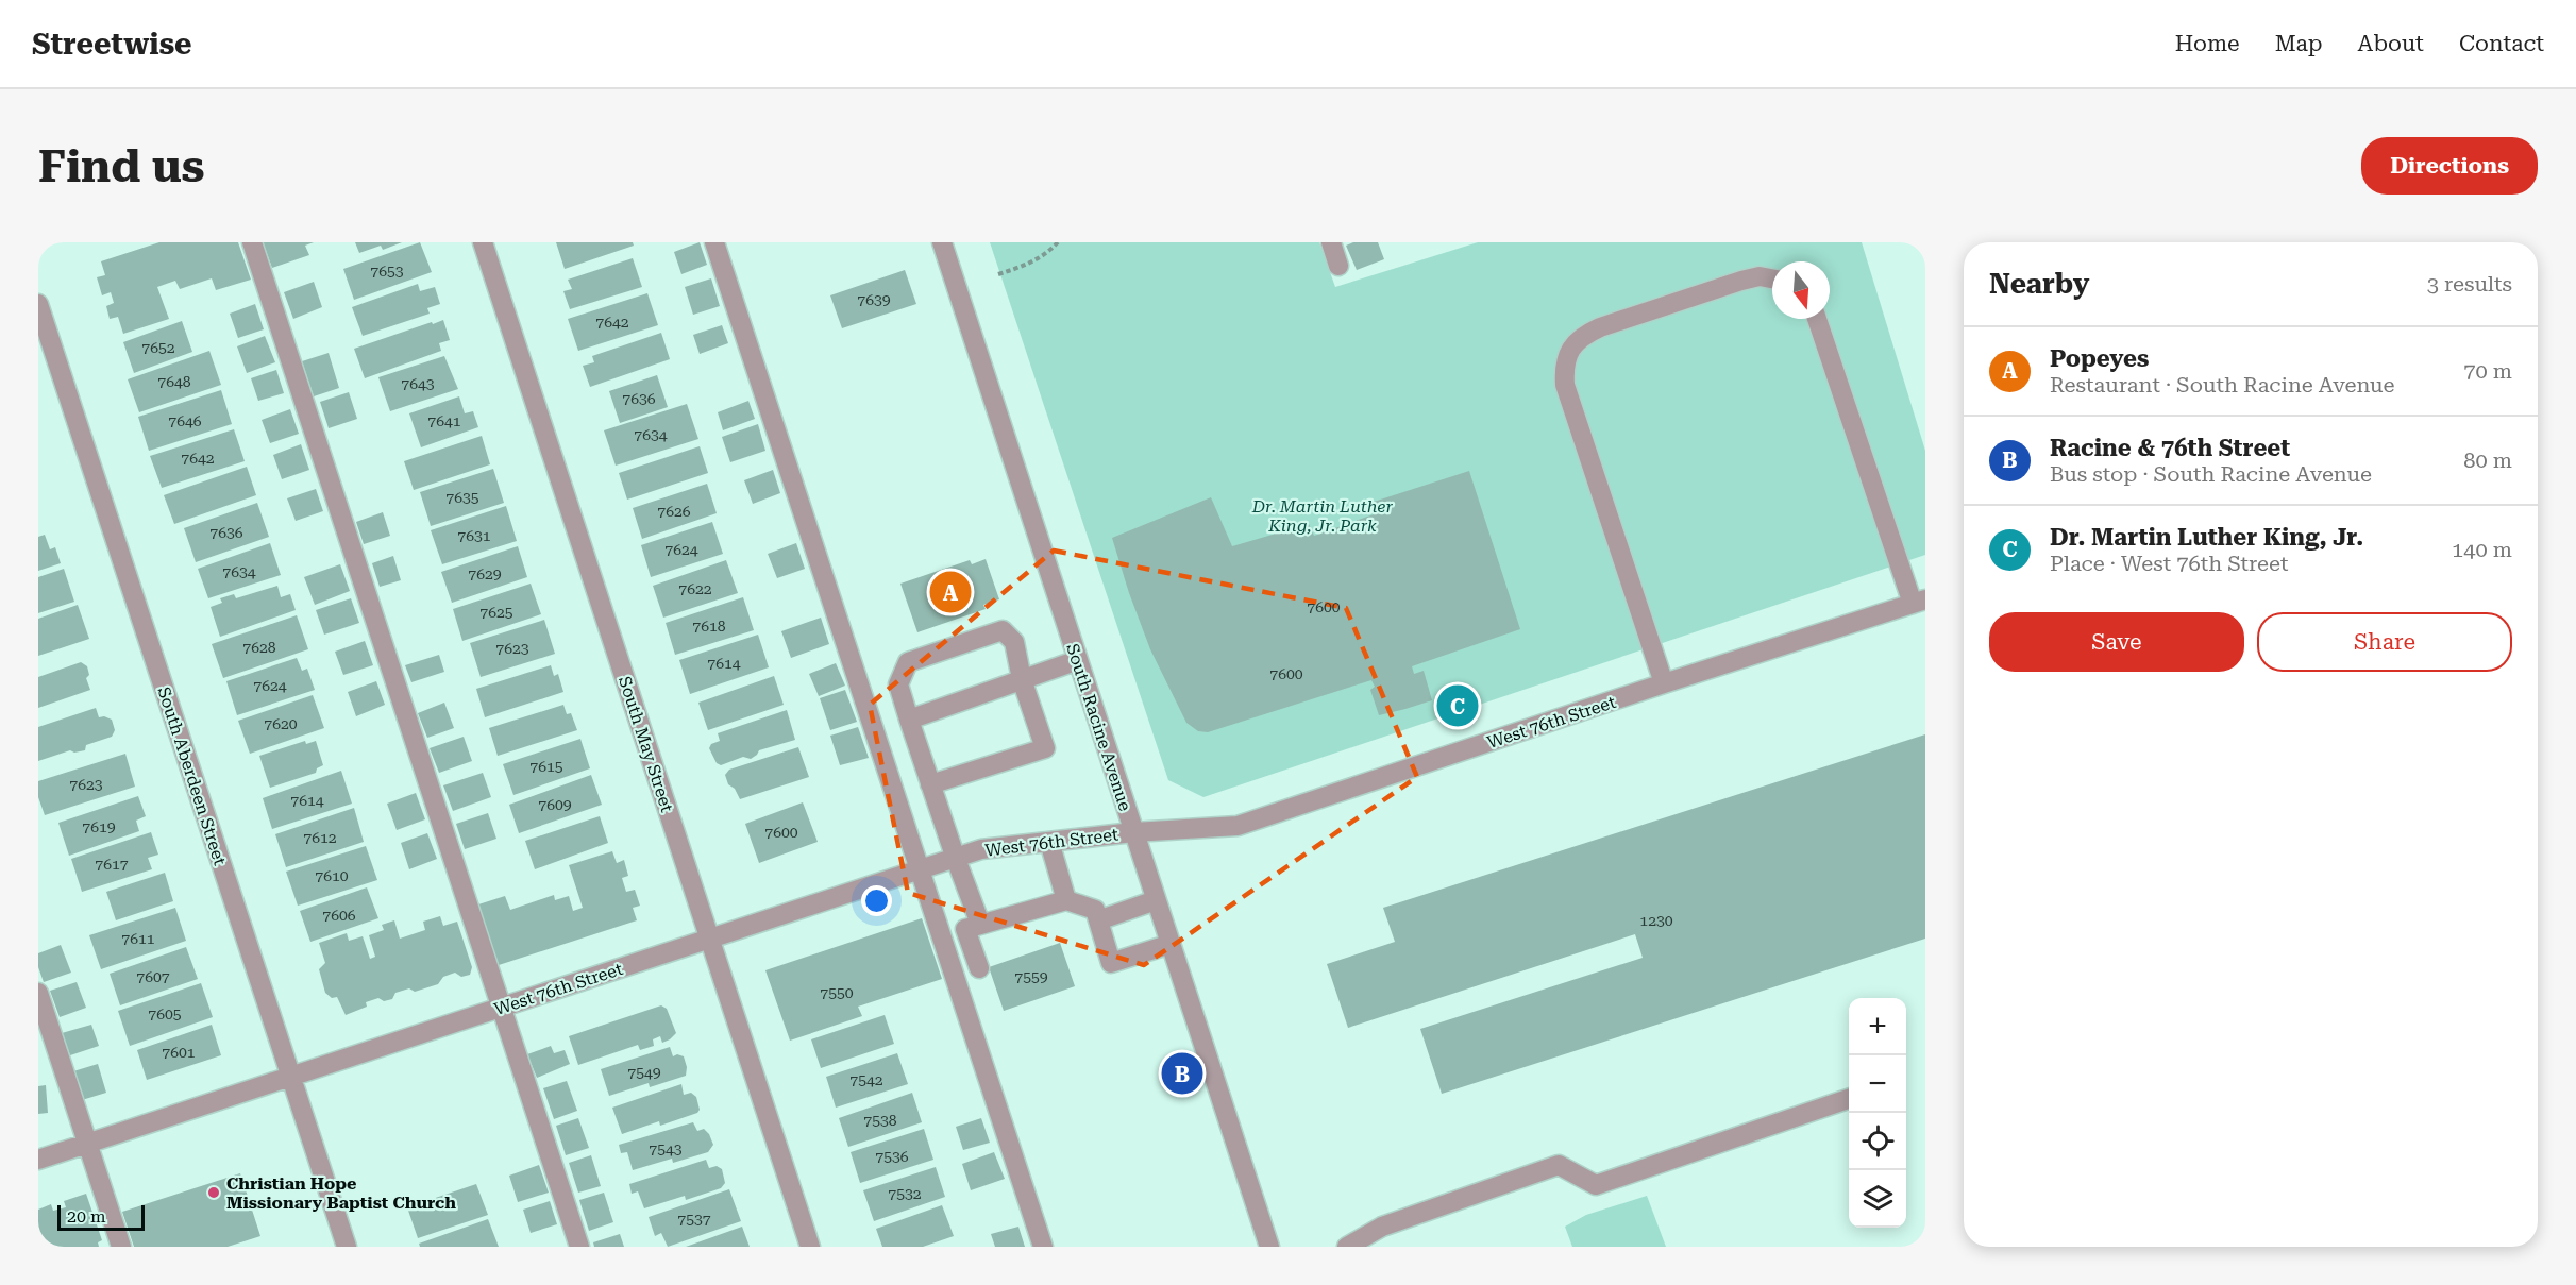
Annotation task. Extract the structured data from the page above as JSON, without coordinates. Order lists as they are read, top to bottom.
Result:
{
  "streets": {
    "street": [
      "West 76th Street",
      "South Racine Avenue",
      "South May Street",
      "South Aberdeen Street"
    ]
  },
  "crossings": [
    ["West 76th Street", "South Racine Avenue"],
    ["West 76th Street", "South May Street"],
    ["West 76th Street", "South Aberdeen Street"]
  ],
  "parks": ["Dr. Martin Luther King, Jr. Park"],
  "places": ["Christian Hope Missionary Baptist Church"],
  "house_numbers": [
    "7653",
    "7639",
    "7642",
    "7652",
    "7648",
    "7643",
    "7636",
    "7646",
    "7641",
    "7634",
    "7642",
    "7635",
    "7626",
    "7636",
    "7631",
    "7624",
    "7634",
    "7629",
    "7622",
    "7600",
    "7625",
    "7618",
    "7628",
    "7623",
    "7614",
    "7600",
    "7624",
    "7620",
    "7615",
    "7623",
    "7614",
    "7609",
    "7619",
    "7600",
    "7612",
    "7617",
    "7610",
    "7606",
    "1230",
    "7611",
    "7607",
    "7559",
    "7550",
    "7605",
    "7601",
    "7549",
    "7542",
    "7538",
    "7543",
    "7536",
    "7532",
    "7537"
  ],
  "scale_bar": "20 m",
  "north": "bottom",
  "page": {
    "header": "Streetwise",
    "nav": [
      "Home",
      "Map",
      "About",
      "Contact"
    ],
    "buttons": [
      "Directions",
      ["Save", "Share"]
    ],
    "title": "Find us",
    "heading": ["Nearby", "3 results"],
    "list": [
      {
        "mark": "A",
        "name": "Popeyes",
        "note": "Restaurant · South Racine Avenue",
        "value": "70 m"
      },
      {
        "mark": "B",
        "name": "Racine & 76th Street",
        "note": "Bus stop · South Racine Avenue",
        "value": "80 m"
      },
      {
        "mark": "C",
        "name": "Dr. Martin Luther King, Jr.",
        "note": "Place · West 76th Street",
        "value": "140 m"
      }
    ],
    "pins": ["A", "C", "B"],
    "map_buttons": ["+", "−"],
    "scale": "20 m"
  }
}
